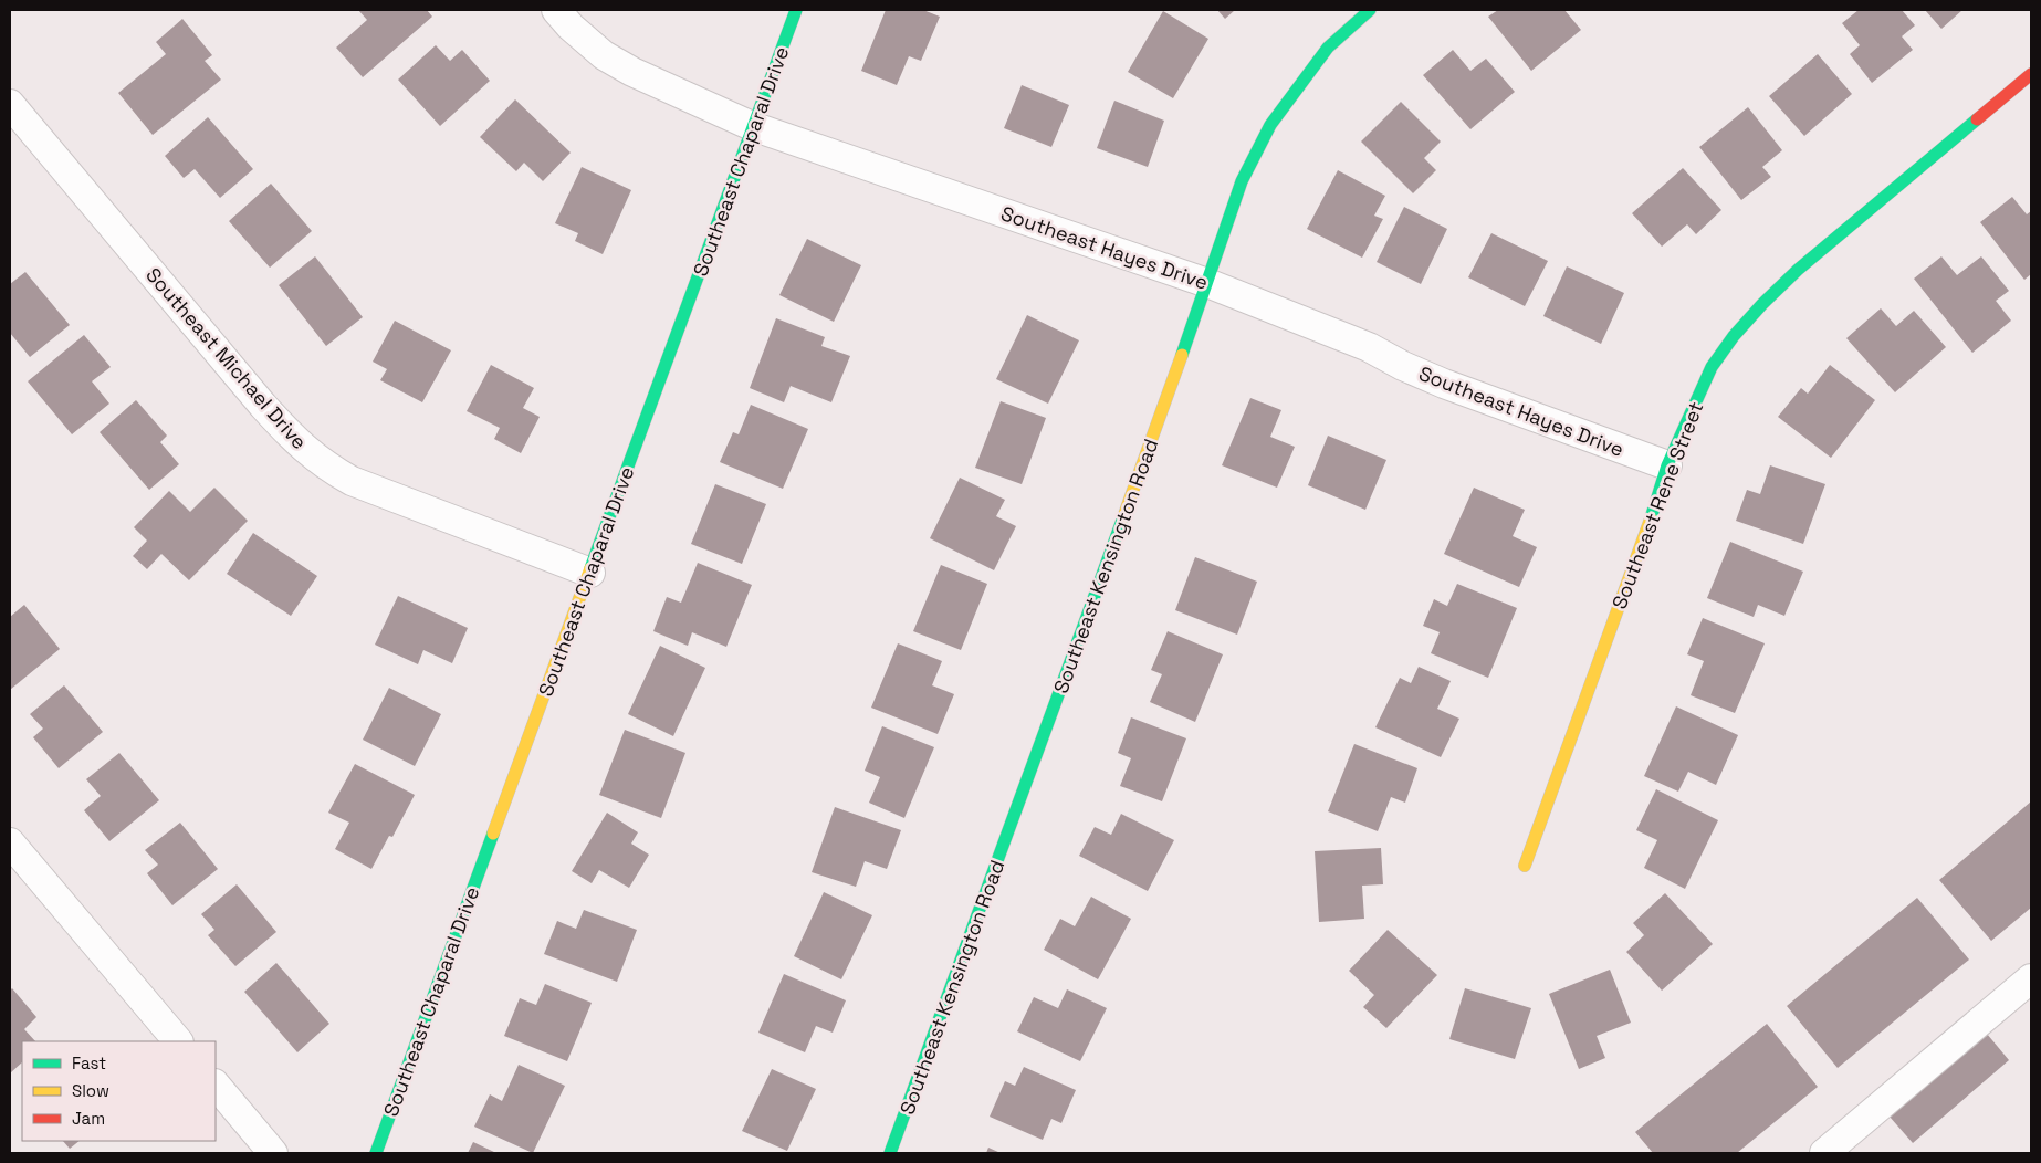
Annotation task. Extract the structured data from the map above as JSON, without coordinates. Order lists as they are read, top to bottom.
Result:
{
  "streets": {
    "street": [
      "Southeast Chaparal Drive",
      "Southeast Hayes Drive",
      "Southeast Michael Drive",
      "Southeast Rene Street",
      "Southeast Kensington Road"
    ]
  },
  "crossings": [
    ["Southeast Chaparal Drive", "Southeast Hayes Drive"],
    ["Southeast Chaparal Drive", "Southeast Michael Drive"],
    ["Southeast Hayes Drive", "Southeast Rene Street"],
    ["Southeast Hayes Drive", "Southeast Kensington Road"]
  ],
  "legend": ["Fast", "Slow", "Jam"]
}
